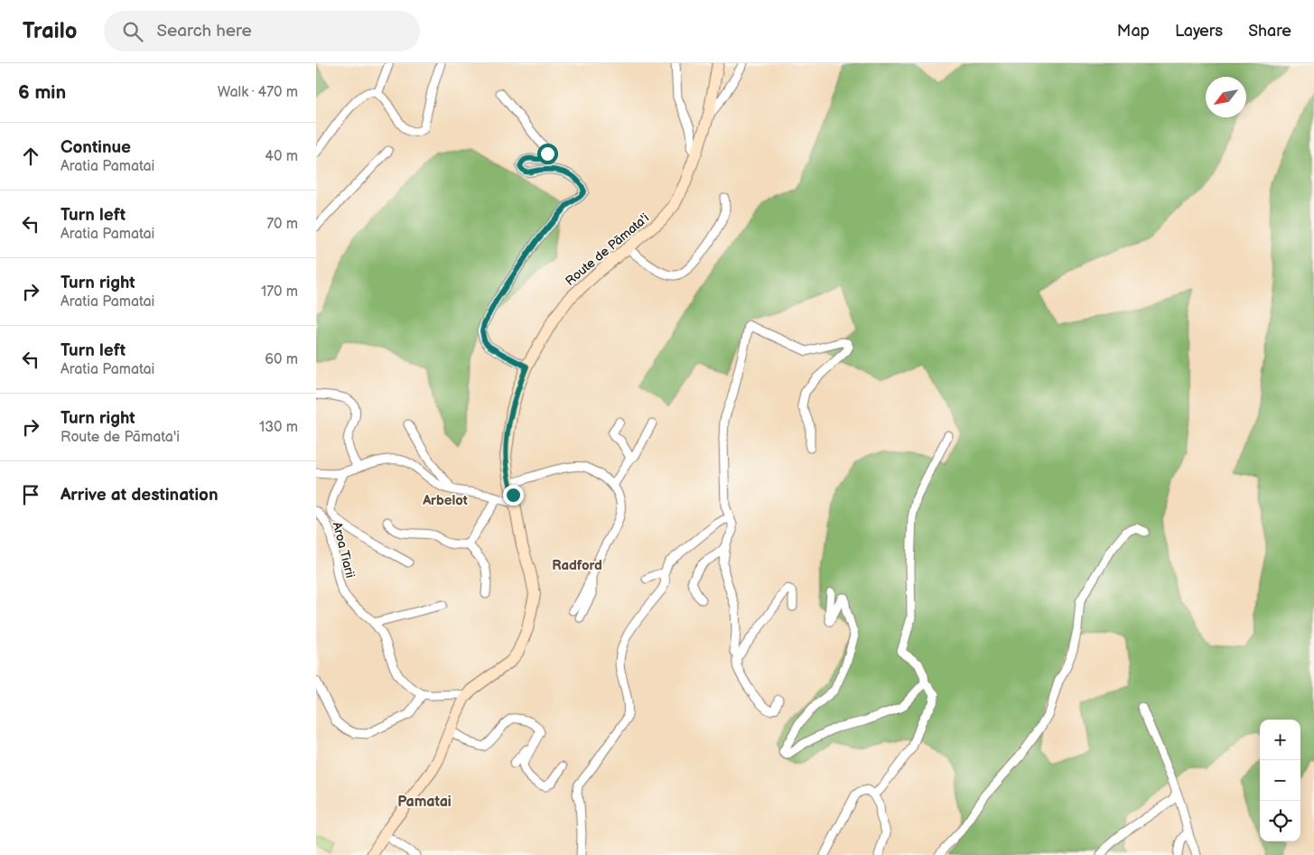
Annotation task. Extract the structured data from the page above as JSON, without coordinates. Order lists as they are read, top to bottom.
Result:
{
  "streets": {
    "main road": ["Route de Pāmata'i"],
    "street": ["Aroa Tiarii"]
  },
  "districts": ["Arbelot", "Radford", "Pamatai"],
  "north": "bottom left",
  "page": {
    "header": "Trailo",
    "search": "Search here",
    "nav": ["Map", "Layers", "Share"],
    "heading": ["6 min", "Walk · 470 m"],
    "list": [
      ["Continue", "Aratia Pamatai", "40 m"],
      ["Turn left", "Aratia Pamatai", "70 m"],
      ["Turn right", "Aratia Pamatai", "170 m"],
      ["Turn left", "Aratia Pamatai", "60 m"],
      ["Turn right", "Route de Pāmata'i", "130 m"],
      "Arrive at destination"
    ],
    "map_buttons": ["+", "−"]
  }
}
